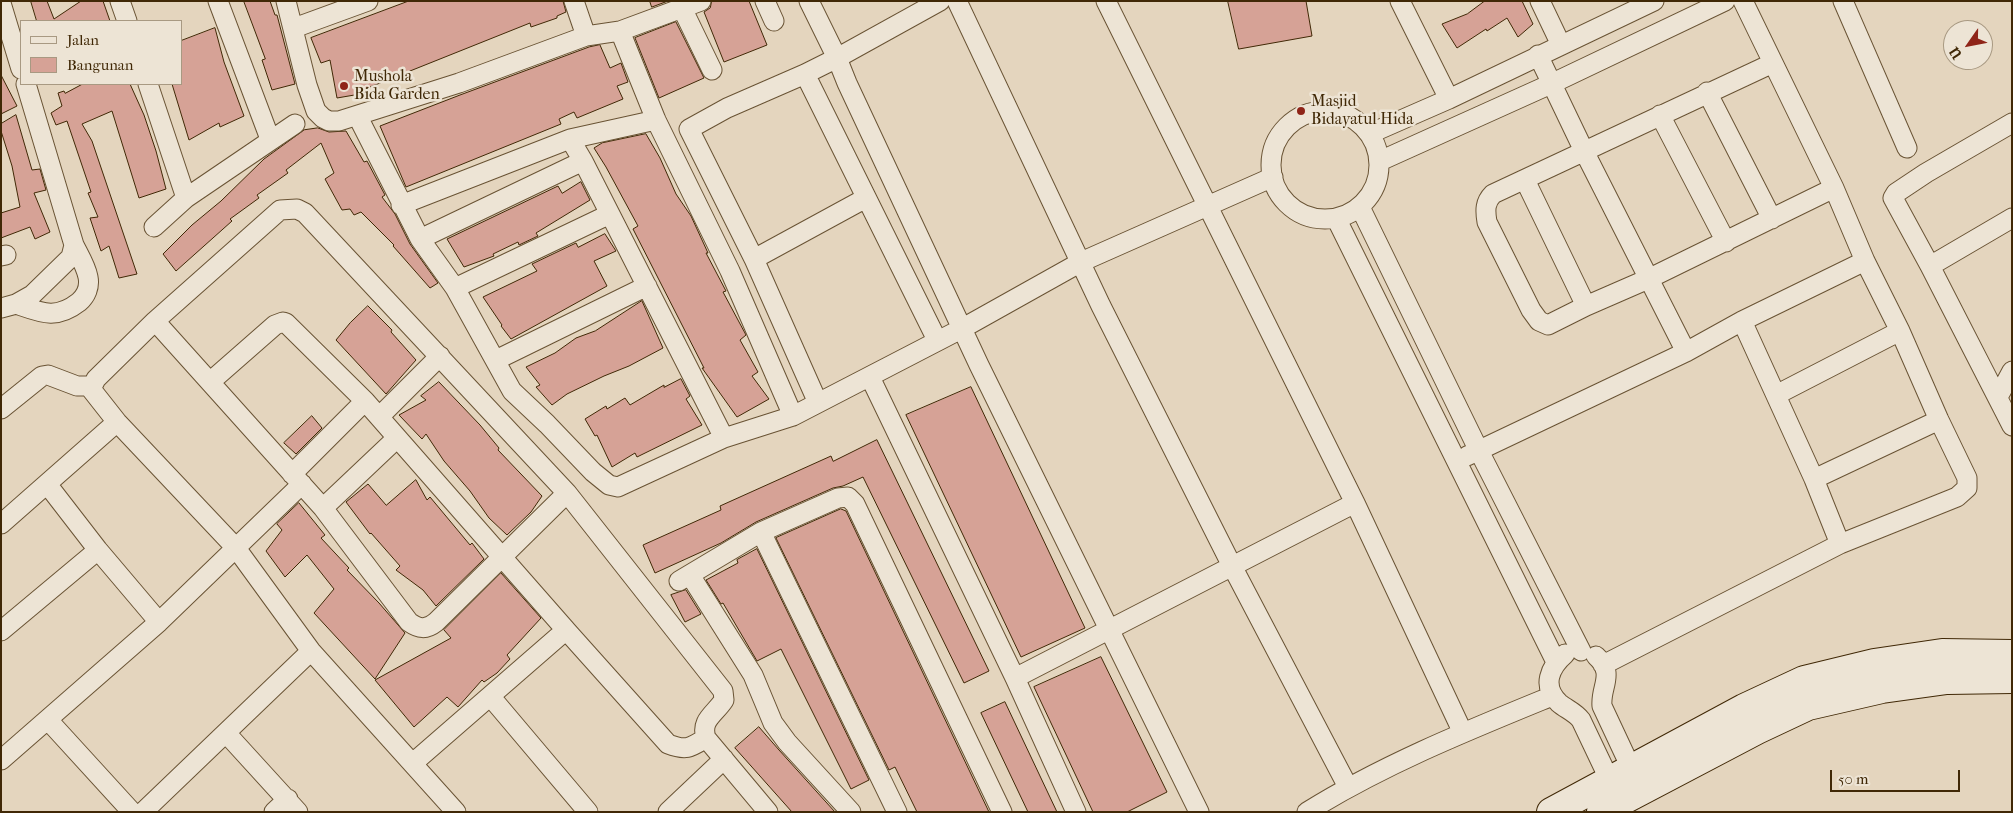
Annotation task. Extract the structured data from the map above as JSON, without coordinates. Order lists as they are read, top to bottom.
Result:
{
  "places": ["Mushola Bida Garden", "Masjid Bidayatul Hida"],
  "legend": ["Jalan", "Bangunan"],
  "scale_bar": "50 m",
  "north": "bottom left"
}
